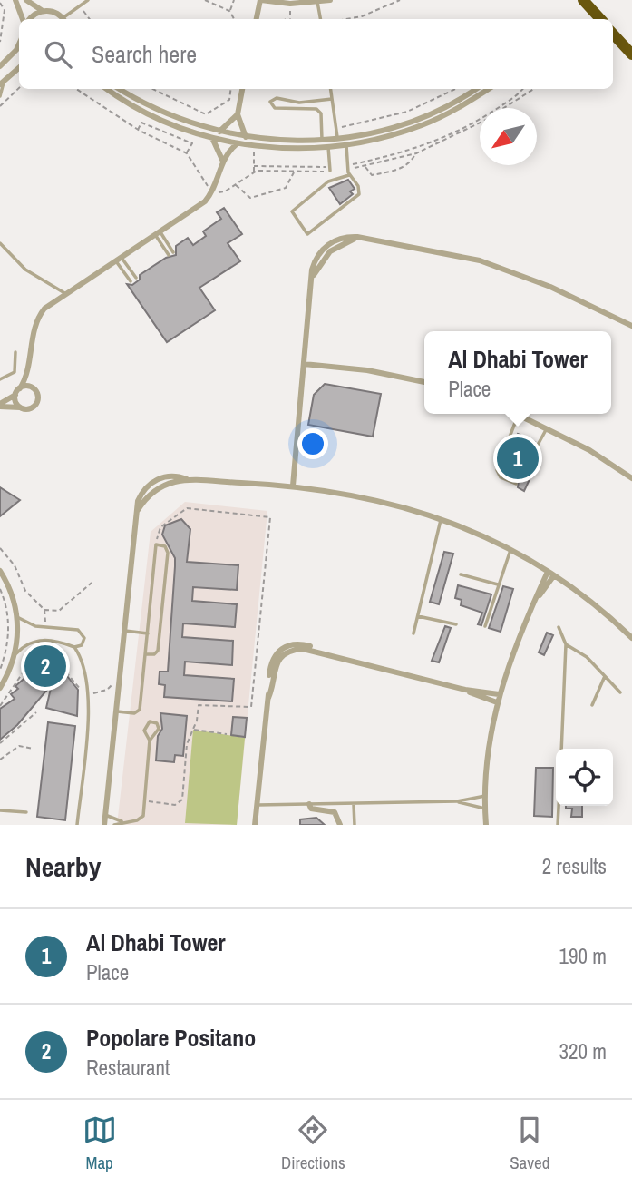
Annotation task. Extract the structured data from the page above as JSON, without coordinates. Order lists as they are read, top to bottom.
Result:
{
  "north": "bottom left",
  "page": {
    "search": "Search here",
    "popup": ["Al Dhabi Tower", "Place"],
    "pins": ["1", "2"],
    "heading": ["Nearby", "2 results"],
    "list": [
      {
        "mark": "1",
        "name": "Al Dhabi Tower",
        "note": "Place",
        "value": "190 m"
      },
      {
        "mark": "2",
        "name": "Popolare Positano",
        "note": "Restaurant",
        "value": "320 m"
      }
    ],
    "nav": ["Map", "Directions", "Saved"]
  }
}
